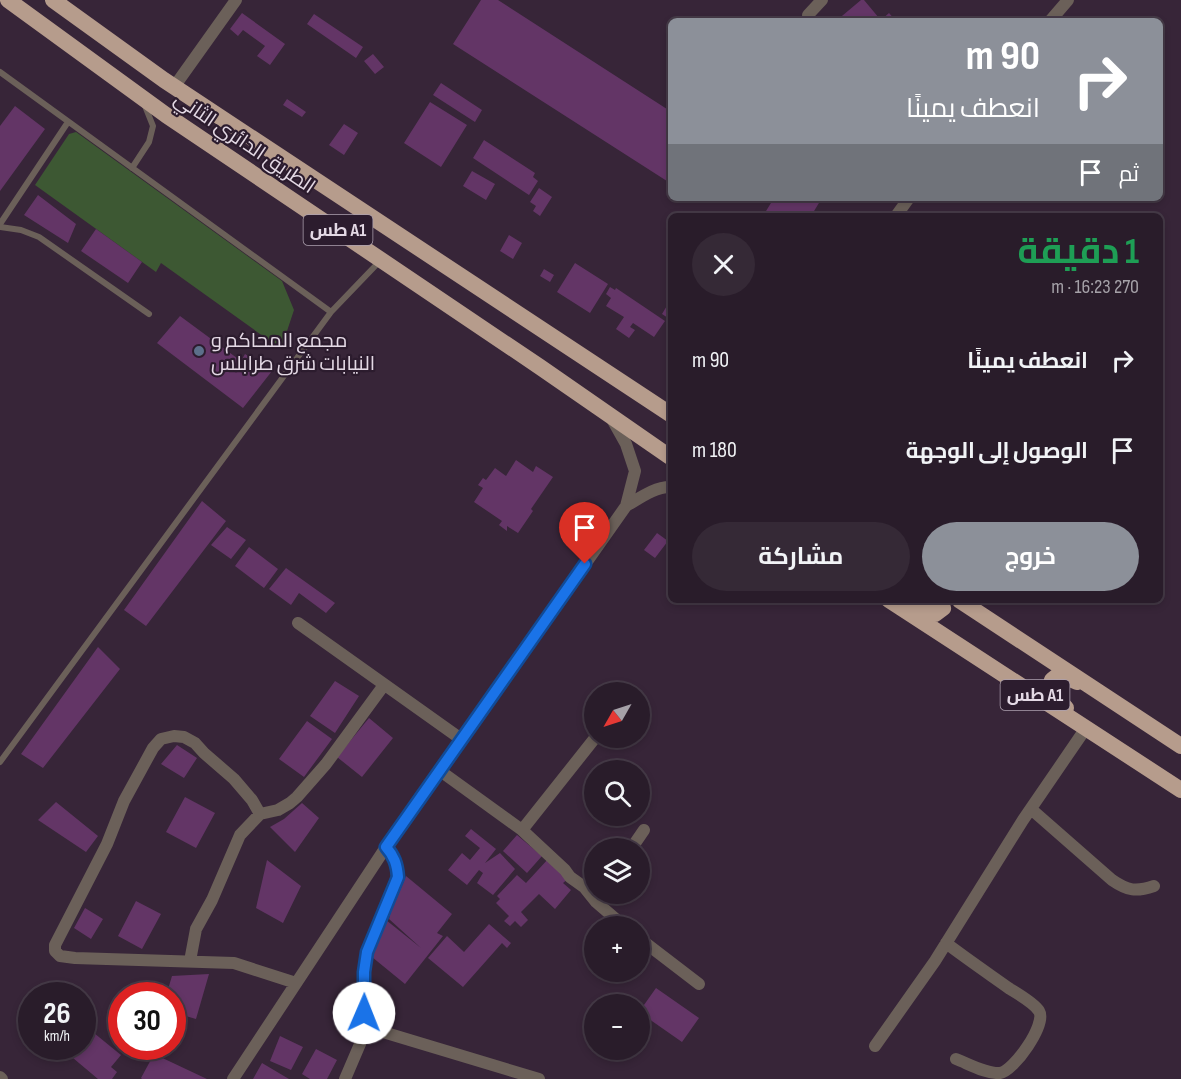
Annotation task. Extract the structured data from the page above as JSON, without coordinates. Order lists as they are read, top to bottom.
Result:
{
  "streets": {
    "highway": ["الطريق الدائري الثاني", "طس A1"]
  },
  "places": ["مجمع المحاكم و النيابات شرق طرابلس"],
  "north": "bottom left",
  "page": {
    "turn": ["90 m", "انعطف يمينًا"],
    "then": "ثم",
    "heading": ["1 دقيقة", "270 m · 16:23"],
    "list": [
      {
        "name": "انعطف يمينًا",
        "value": "90 m"
      },
      {
        "name": "الوصول إلى الوجهة",
        "value": "180 m"
      }
    ],
    "buttons": ["خروج", "مشاركة"],
    "map_buttons": ["+", "−"],
    "speed": "26 km/h",
    "limit": "30"
  }
}
